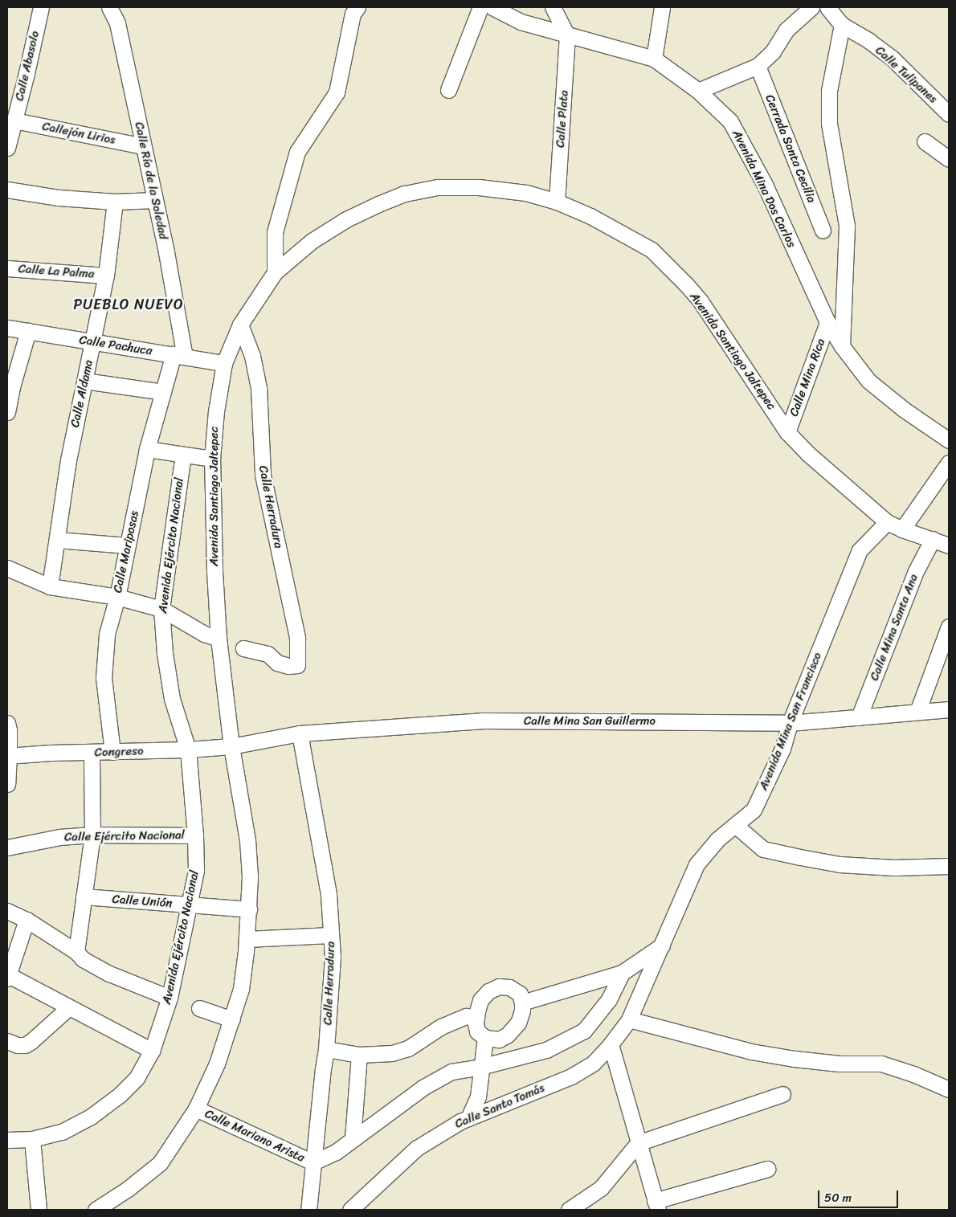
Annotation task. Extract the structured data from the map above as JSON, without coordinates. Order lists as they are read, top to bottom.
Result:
{
  "streets": {
    "street": [
      "Calle Abasolo",
      "Calle Tulipanes",
      "Calle Plata",
      "Callejón Lirios",
      "Cerrada Santa Cecilia",
      "Calle Río de la Soledad",
      "Avenida Mina Dos Carlos",
      "Calle La Palma",
      "Calle Pachuca",
      "Avenida Santiago Jaltepec",
      "Calle Mina Rica",
      "Calle Aldama",
      "Calle Herradura",
      "Avenida Ejército Nacional",
      "Calle Mariposas",
      "Calle Mina Santa Ana",
      "Calle Mina San Guillermo",
      "Avenida Mina San Francisco",
      "Congreso",
      "Calle Ejército Nacional",
      "Calle Unión",
      "Calle Santo Tomás",
      "Calle Mariano Arista"
    ]
  },
  "crossings": [
    ["Calle Abasolo", "Callejón Lirios"],
    ["Calle Plata", "Avenida Mina Dos Carlos"],
    ["Calle Plata", "Avenida Santiago Jaltepec"],
    ["Callejón Lirios", "Calle Río de la Soledad"],
    ["Calle Río de la Soledad", "Calle Pachuca"],
    ["Calle Río de la Soledad", "Calle Mariposas"],
    ["Avenida Mina Dos Carlos", "Calle Mina Rica"],
    ["Calle La Palma", "Calle Aldama"],
    ["Calle Pachuca", "Avenida Santiago Jaltepec"],
    ["Calle Pachuca", "Calle Aldama"],
    ["Calle Pachuca", "Calle Mariposas"],
    ["Avenida Santiago Jaltepec", "Calle Mina Rica"],
    ["Avenida Santiago Jaltepec", "Calle Herradura"],
    ["Avenida Santiago Jaltepec", "Calle Mina Santa Ana"],
    ["Avenida Santiago Jaltepec", "Calle Mina San Guillermo"],
    ["Avenida Santiago Jaltepec", "Avenida Mina San Francisco"],
    ["Avenida Santiago Jaltepec", "Congreso"],
    ["Avenida Santiago Jaltepec", "Calle Unión"],
    ["Avenida Santiago Jaltepec", "Calle Mariano Arista"],
    ["Calle Herradura", "Calle Mina San Guillermo"],
    ["Calle Herradura", "Calle Mariano Arista"],
    ["Avenida Ejército Nacional", "Congreso"],
    ["Avenida Ejército Nacional", "Calle Ejército Nacional"],
    ["Avenida Ejército Nacional", "Calle Unión"],
    ["Calle Mariposas", "Congreso"],
    ["Calle Mina Santa Ana", "Calle Mina San Guillermo"],
    ["Calle Mina San Guillermo", "Avenida Mina San Francisco"],
    ["Calle Mina San Guillermo", "Congreso"],
    ["Avenida Mina San Francisco", "Calle Santo Tomás"]
  ],
  "districts": ["PUEBLO NUEVO"],
  "scale_bar": "50 m"
}
